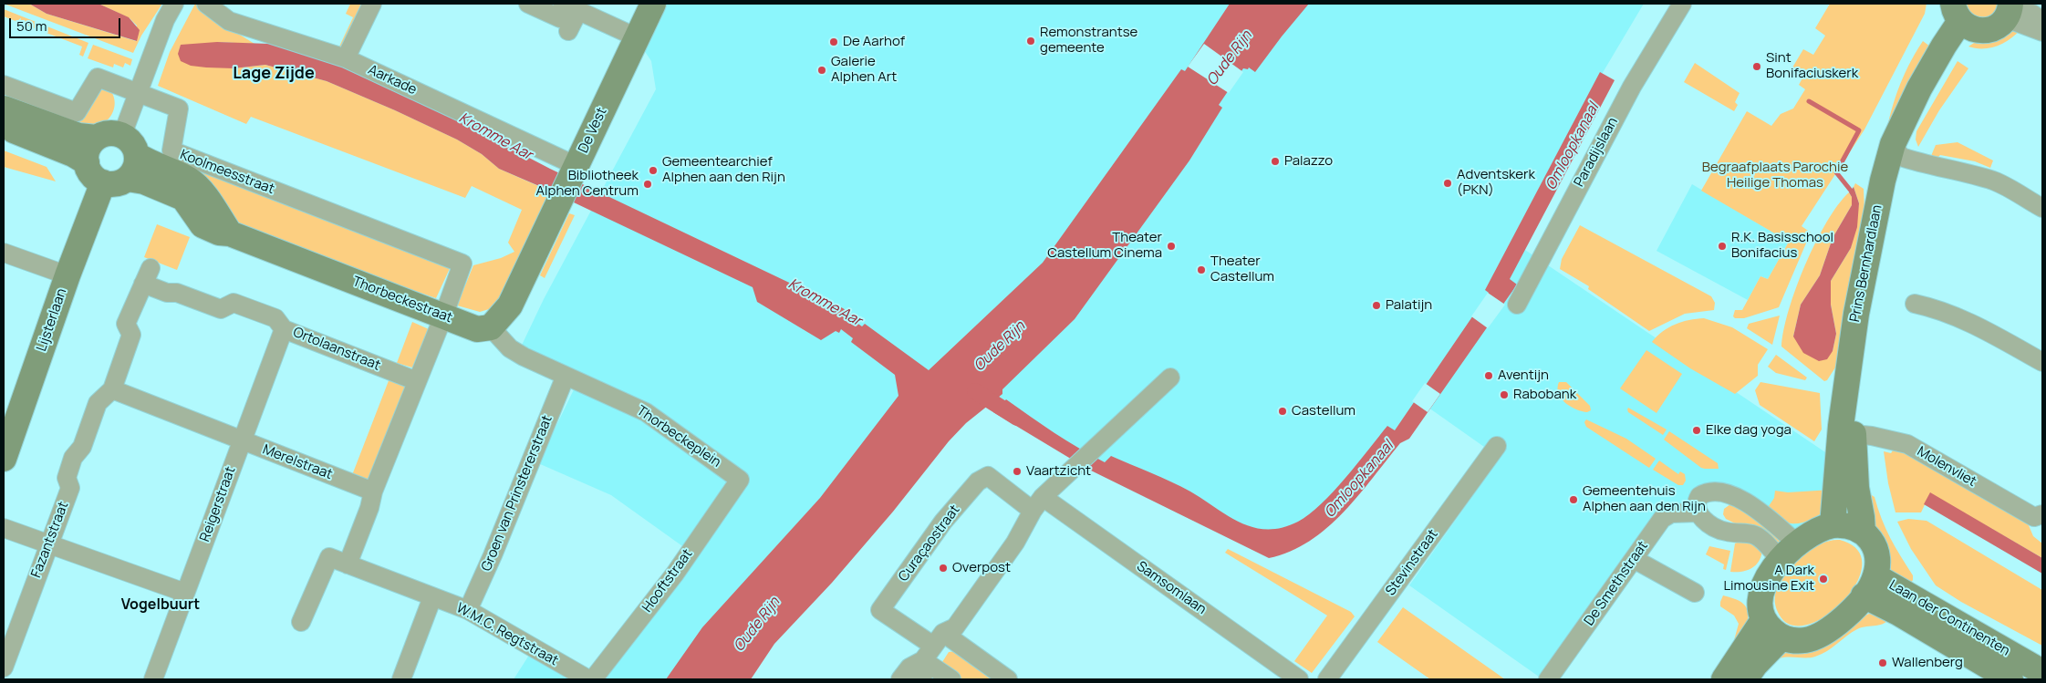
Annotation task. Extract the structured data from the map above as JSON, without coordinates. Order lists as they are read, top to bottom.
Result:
{
  "streets": {
    "street": [
      "Aarkade",
      "De Vest",
      "Paradijslaan",
      "Koolmeesstraat",
      "Prins Bernhardlaan",
      "Thorbeckestraat",
      "Lijsterlaan",
      "Ortolaanstraat",
      "Thorbeckeplein",
      "Merelstraat",
      "Molenvliet",
      "Groen van Prinstererstraat",
      "Reigerstraat",
      "Fazantstraat",
      "Curaçaostraat",
      "Stevinstraat",
      "Hooftstraat",
      "De Smethstraat",
      "Samsomlaan",
      "Laan der Continenten",
      "W.M.C. Regtstraat"
    ]
  },
  "crossings": [
    ["Aarkade", "De Vest"],
    ["De Vest", "Thorbeckestraat"],
    ["Koolmeesstraat", "Thorbeckestraat"],
    ["Prins Bernhardlaan", "Molenvliet"],
    ["Prins Bernhardlaan", "Laan der Continenten"],
    ["Thorbeckestraat", "Lijsterlaan"],
    ["Ortolaanstraat", "Reigerstraat"],
    ["Ortolaanstraat", "Fazantstraat"],
    ["Thorbeckeplein", "Groen van Prinstererstraat"],
    ["Thorbeckeplein", "Hooftstraat"],
    ["Merelstraat", "Reigerstraat"],
    ["Merelstraat", "Fazantstraat"],
    ["Groen van Prinstererstraat", "W.M.C. Regtstraat"],
    ["Curaçaostraat", "Samsomlaan"]
  ],
  "districts": ["Lage Zijde", "Vogelbuurt"],
  "water": ["Oude Rijn", "Kromme Aar", "Omloopkanaal"],
  "parks": ["Begraafplaats Parochie Heilige Thomas"],
  "places": [
    "Remonstrantse gemeente",
    "De Aarhof",
    "Sint Bonifaciuskerk",
    "Galerie Alphen Art",
    "Palazzo",
    "Gemeentearchief Alphen aan den Rijn",
    "Adventskerk (PKN)",
    "Bibliotheek Alphen Centrum",
    "Theater Castellum Cinema",
    "R.K. Basisschool Bonifacius",
    "Theater Castellum",
    "Palatijn",
    "Aventijn",
    "Rabobank",
    "Castellum",
    "Elke dag yoga",
    "Vaartzicht",
    "Gemeentehuis Alphen aan den Rijn",
    "Overpost",
    "A Dark Limousine Exit",
    "Wallenberg"
  ],
  "scale_bar": "50 m"
}
